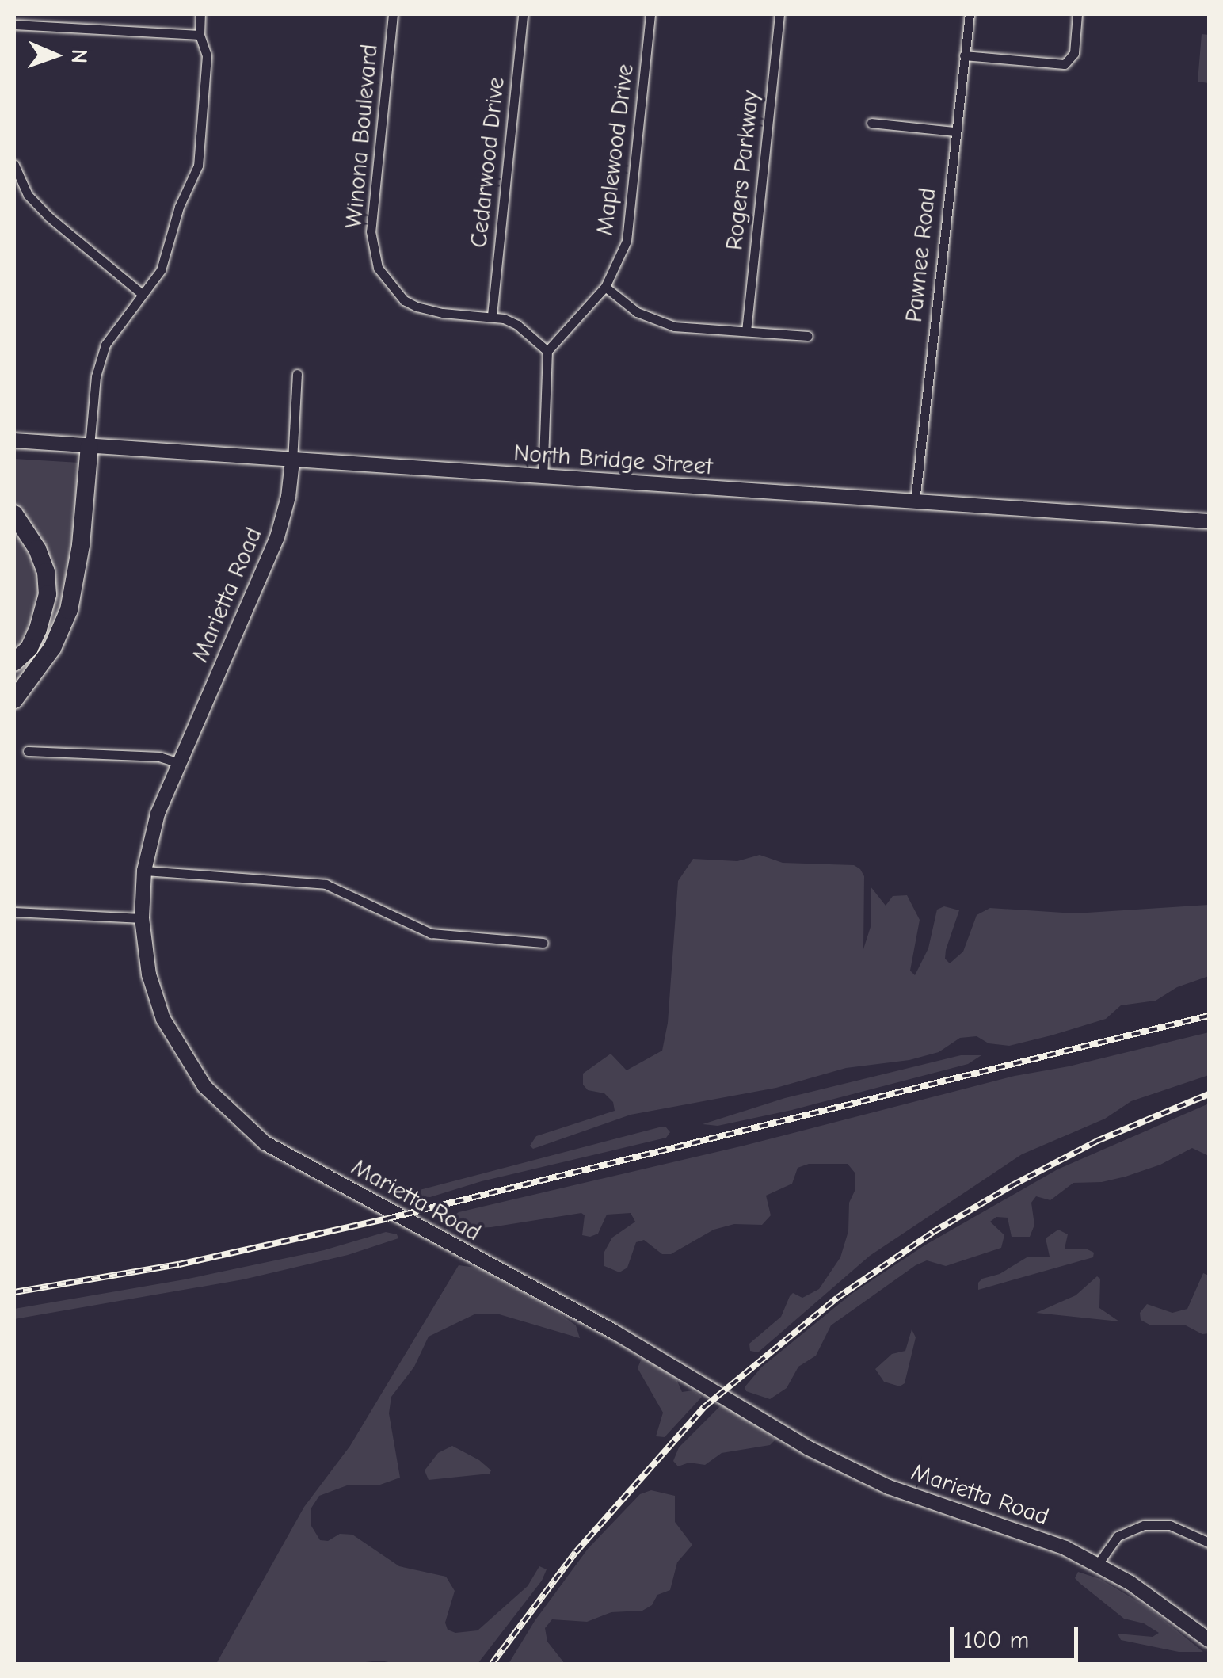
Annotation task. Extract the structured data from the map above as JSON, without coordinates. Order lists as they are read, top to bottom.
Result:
{
  "streets": {
    "street": [
      "Winona Boulevard",
      "Maplewood Drive",
      "Cedarwood Drive",
      "Rogers Parkway",
      "Pawnee Road",
      "North Bridge Street",
      "Marietta Road"
    ]
  },
  "crossings": [
    ["Winona Boulevard", "Maplewood Drive"],
    ["Winona Boulevard", "Cedarwood Drive"],
    ["Pawnee Road", "North Bridge Street"],
    ["North Bridge Street", "Marietta Road"]
  ],
  "scale_bar": "100 m",
  "north": "right"
}
